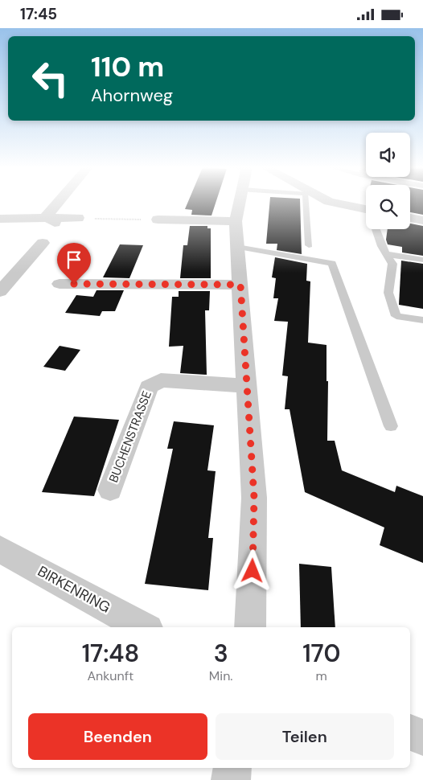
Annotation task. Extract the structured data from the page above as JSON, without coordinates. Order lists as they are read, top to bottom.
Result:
{
  "streets": {
    "street": ["BUCHENSTRASSE", "BIRKENRING"]
  },
  "page": {
    "status": "17:45",
    "turn": ["110 m", "Ahornweg"],
    "eta": [
      "17:48",
      "Ankunft",
      "3",
      "Min.",
      "170",
      "m"
    ],
    "buttons": ["Beenden", "Teilen"]
  }
}
